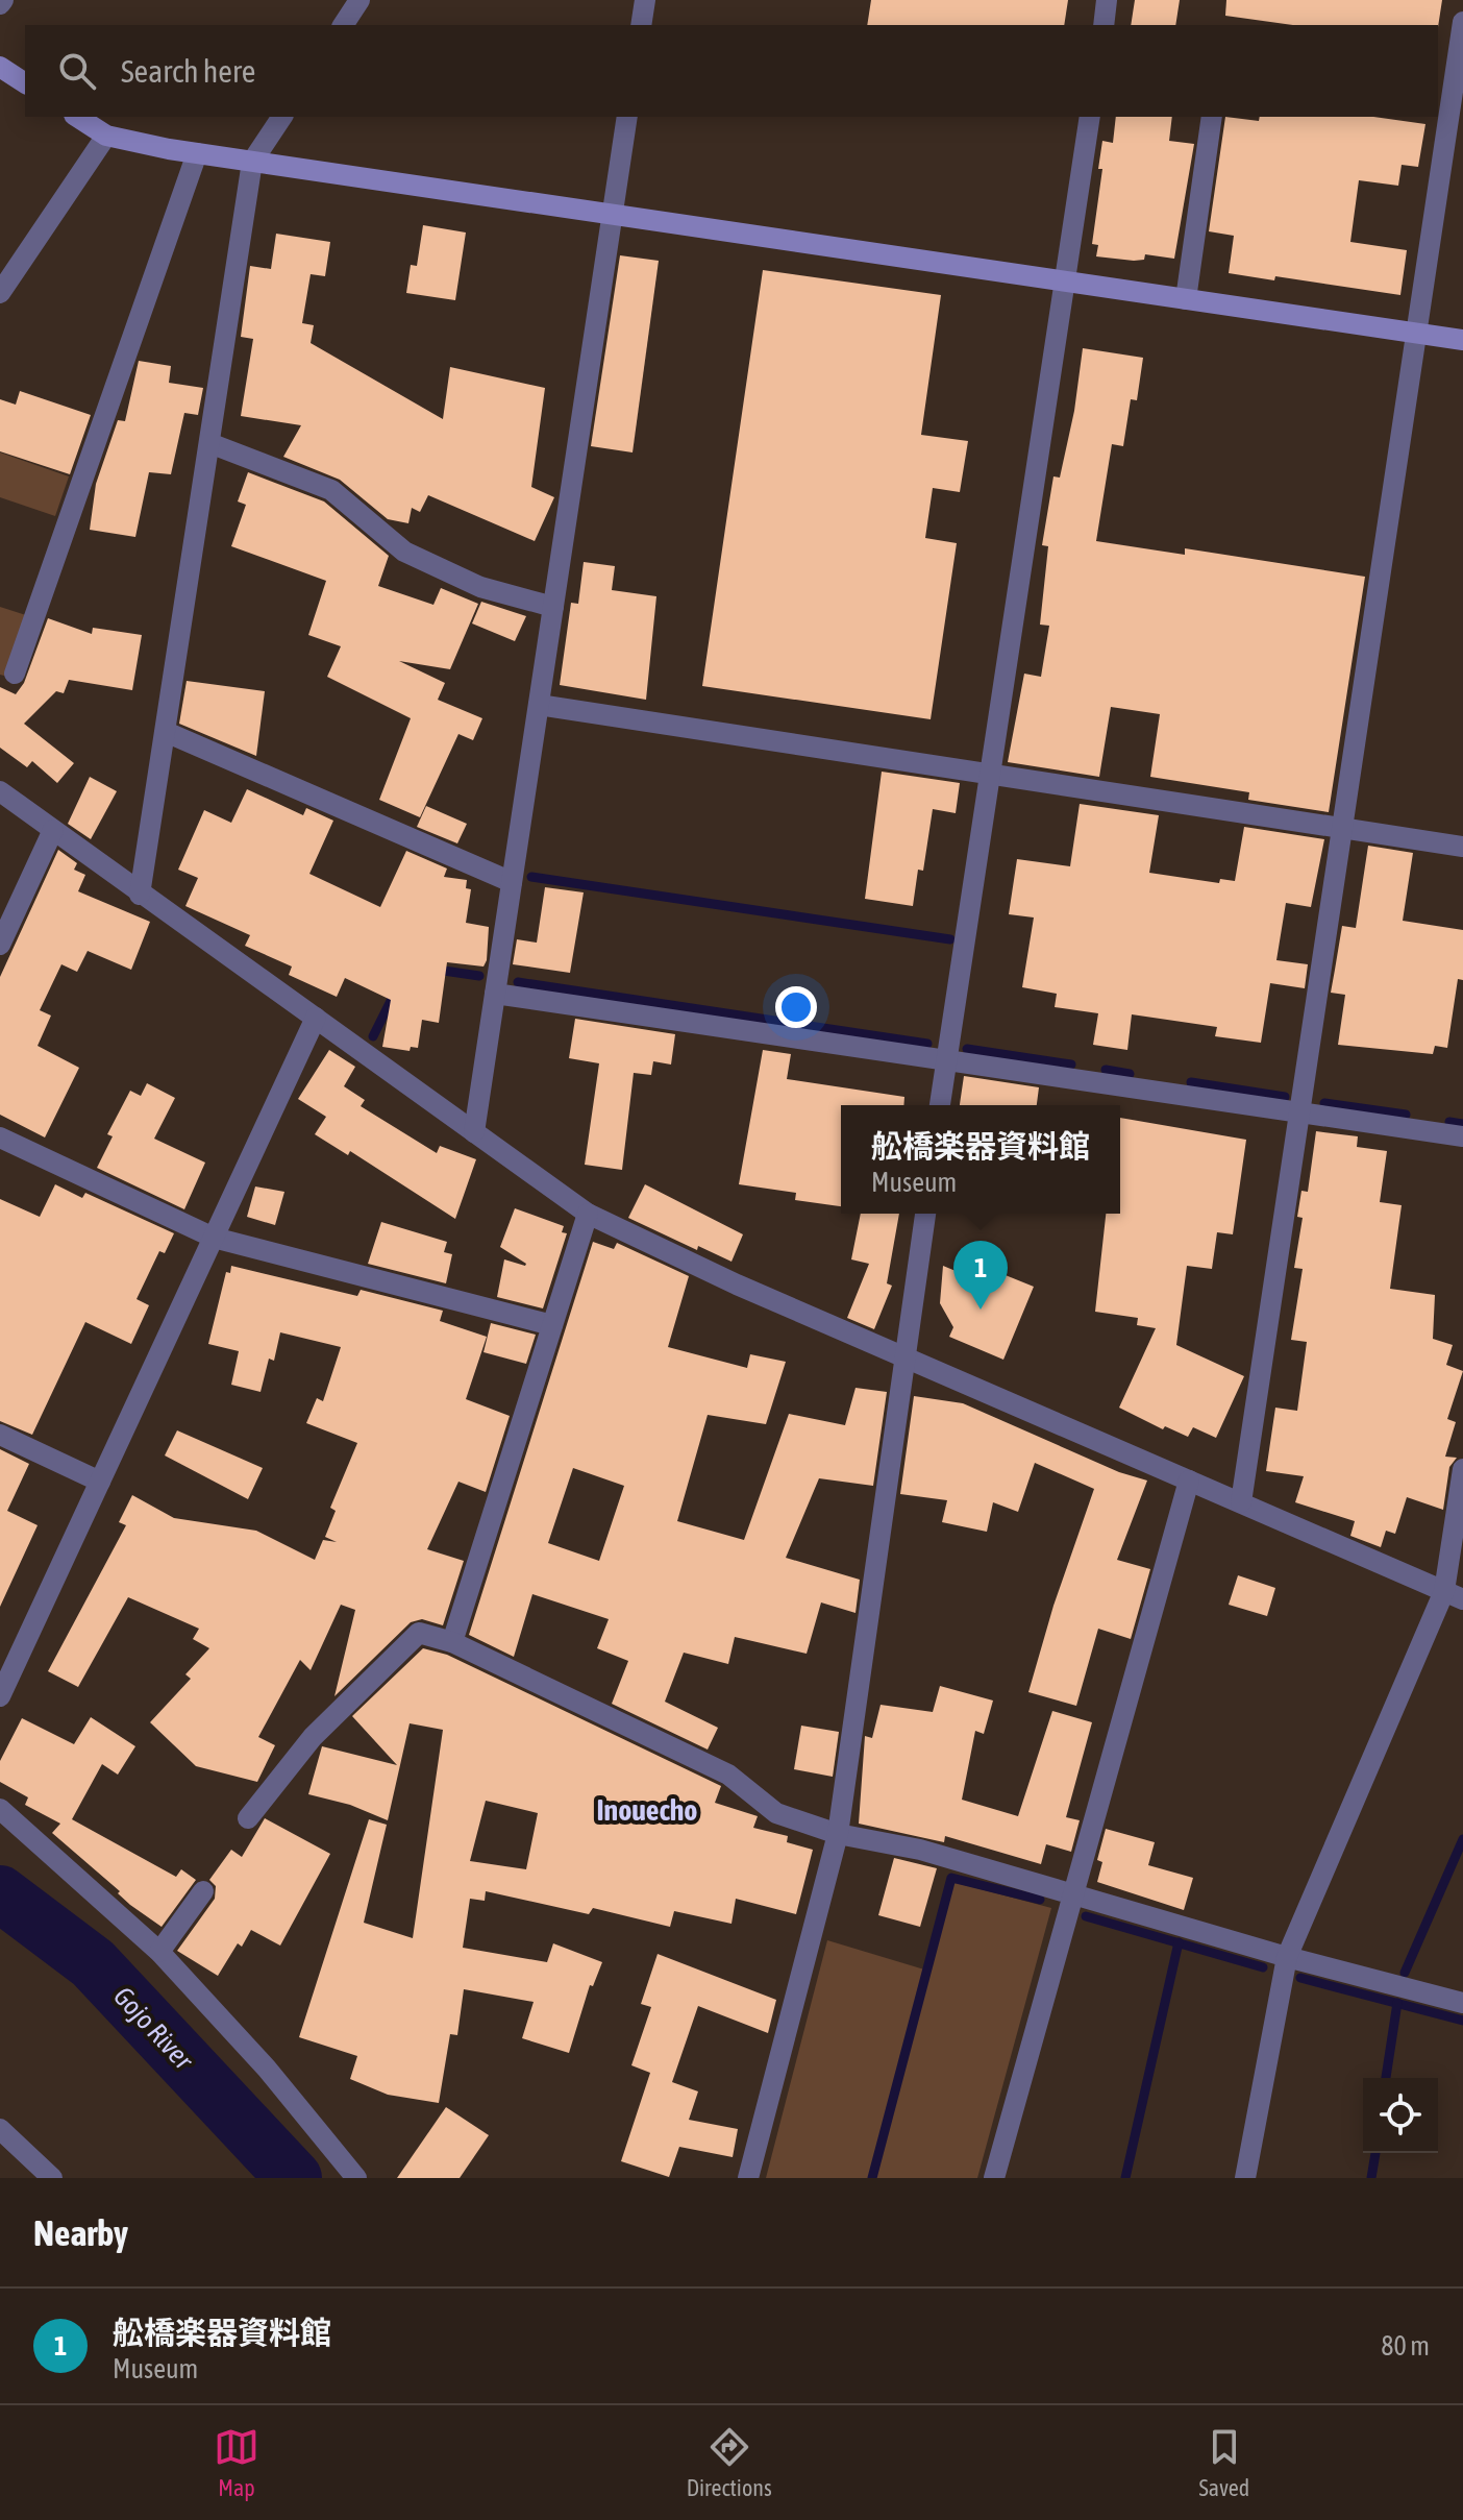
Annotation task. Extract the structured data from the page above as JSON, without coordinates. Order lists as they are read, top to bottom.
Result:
{
  "districts": ["Inouecho"],
  "water": ["Gojo River"],
  "page": {
    "search": "Search here",
    "popup": ["舩橋楽器資料館", "Museum"],
    "pins": "1",
    "heading": "Nearby",
    "list": [
      {
        "mark": "1",
        "name": "舩橋楽器資料館",
        "note": "Museum",
        "value": "80 m"
      }
    ],
    "nav": ["Map", "Directions", "Saved"]
  }
}
